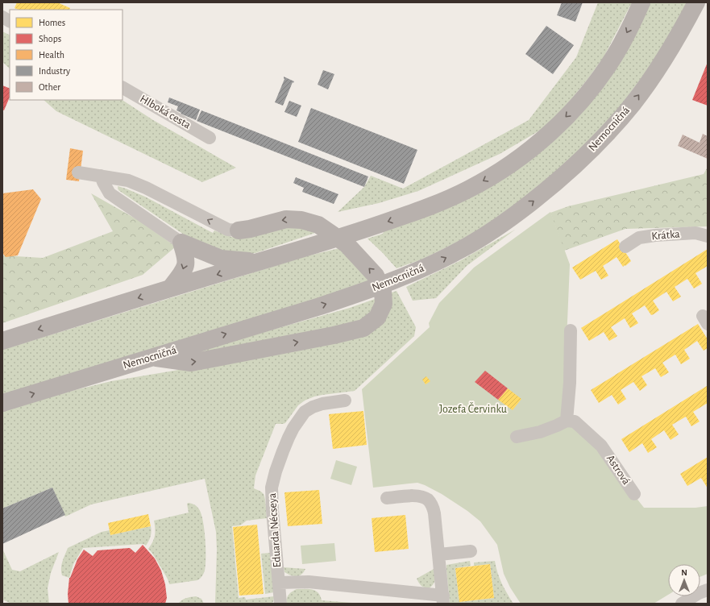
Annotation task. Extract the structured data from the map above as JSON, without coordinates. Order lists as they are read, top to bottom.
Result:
{
  "streets": {
    "main road": ["Nemocničná"],
    "street": [
      "Hlboká cesta",
      "Krátka",
      "Astrová",
      "Eduarda Nécseya"
    ]
  },
  "parks": ["Jozefa Červinku"],
  "legend": [
    "Homes",
    "Shops",
    "Health",
    "Industry",
    "Other"
  ],
  "north": "top"
}
